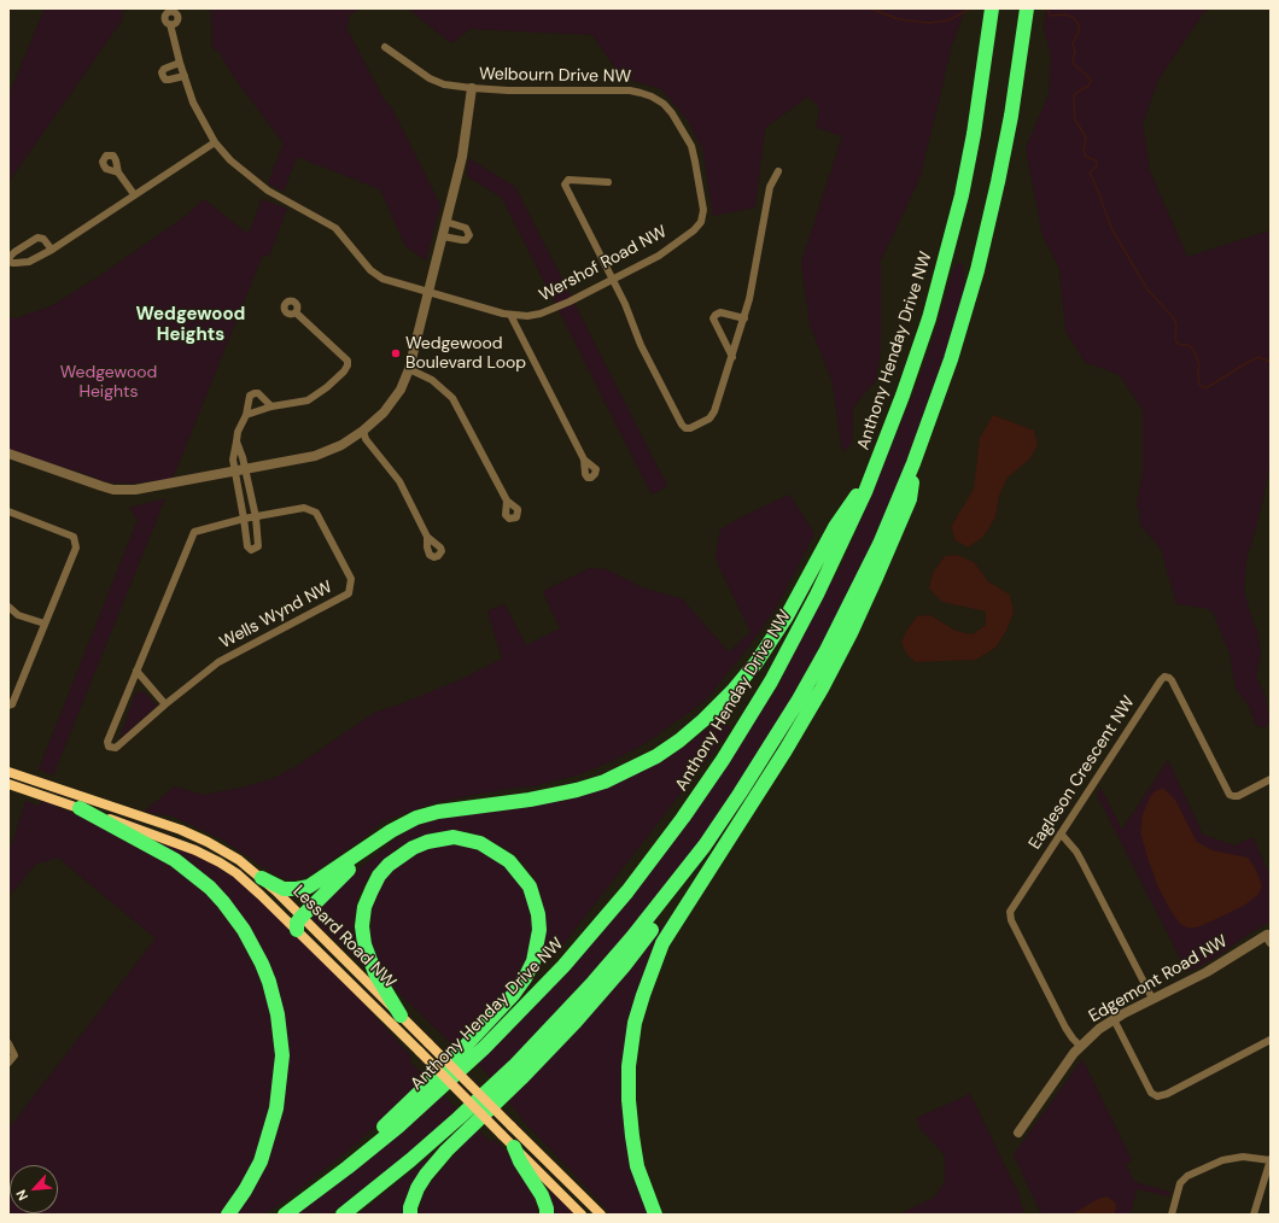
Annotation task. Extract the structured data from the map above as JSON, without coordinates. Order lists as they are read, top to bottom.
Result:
{
  "streets": {
    "highway": ["Anthony Henday Drive NW"],
    "main road": ["Lessard Road NW"],
    "street": [
      "Welbourn Drive NW",
      "Wershof Road NW",
      "Wells Wynd NW",
      "Eagleson Crescent NW",
      "Edgemont Road NW"
    ]
  },
  "crossings": [
    ["Welbourn Drive NW", "Wershof Road NW"],
    ["Eagleson Crescent NW", "Edgemont Road NW"]
  ],
  "districts": ["Wedgewood Heights"],
  "parks": ["Wedgewood Heights"],
  "places": ["Wedgewood Boulevard Loop"],
  "north": "bottom left"
}
